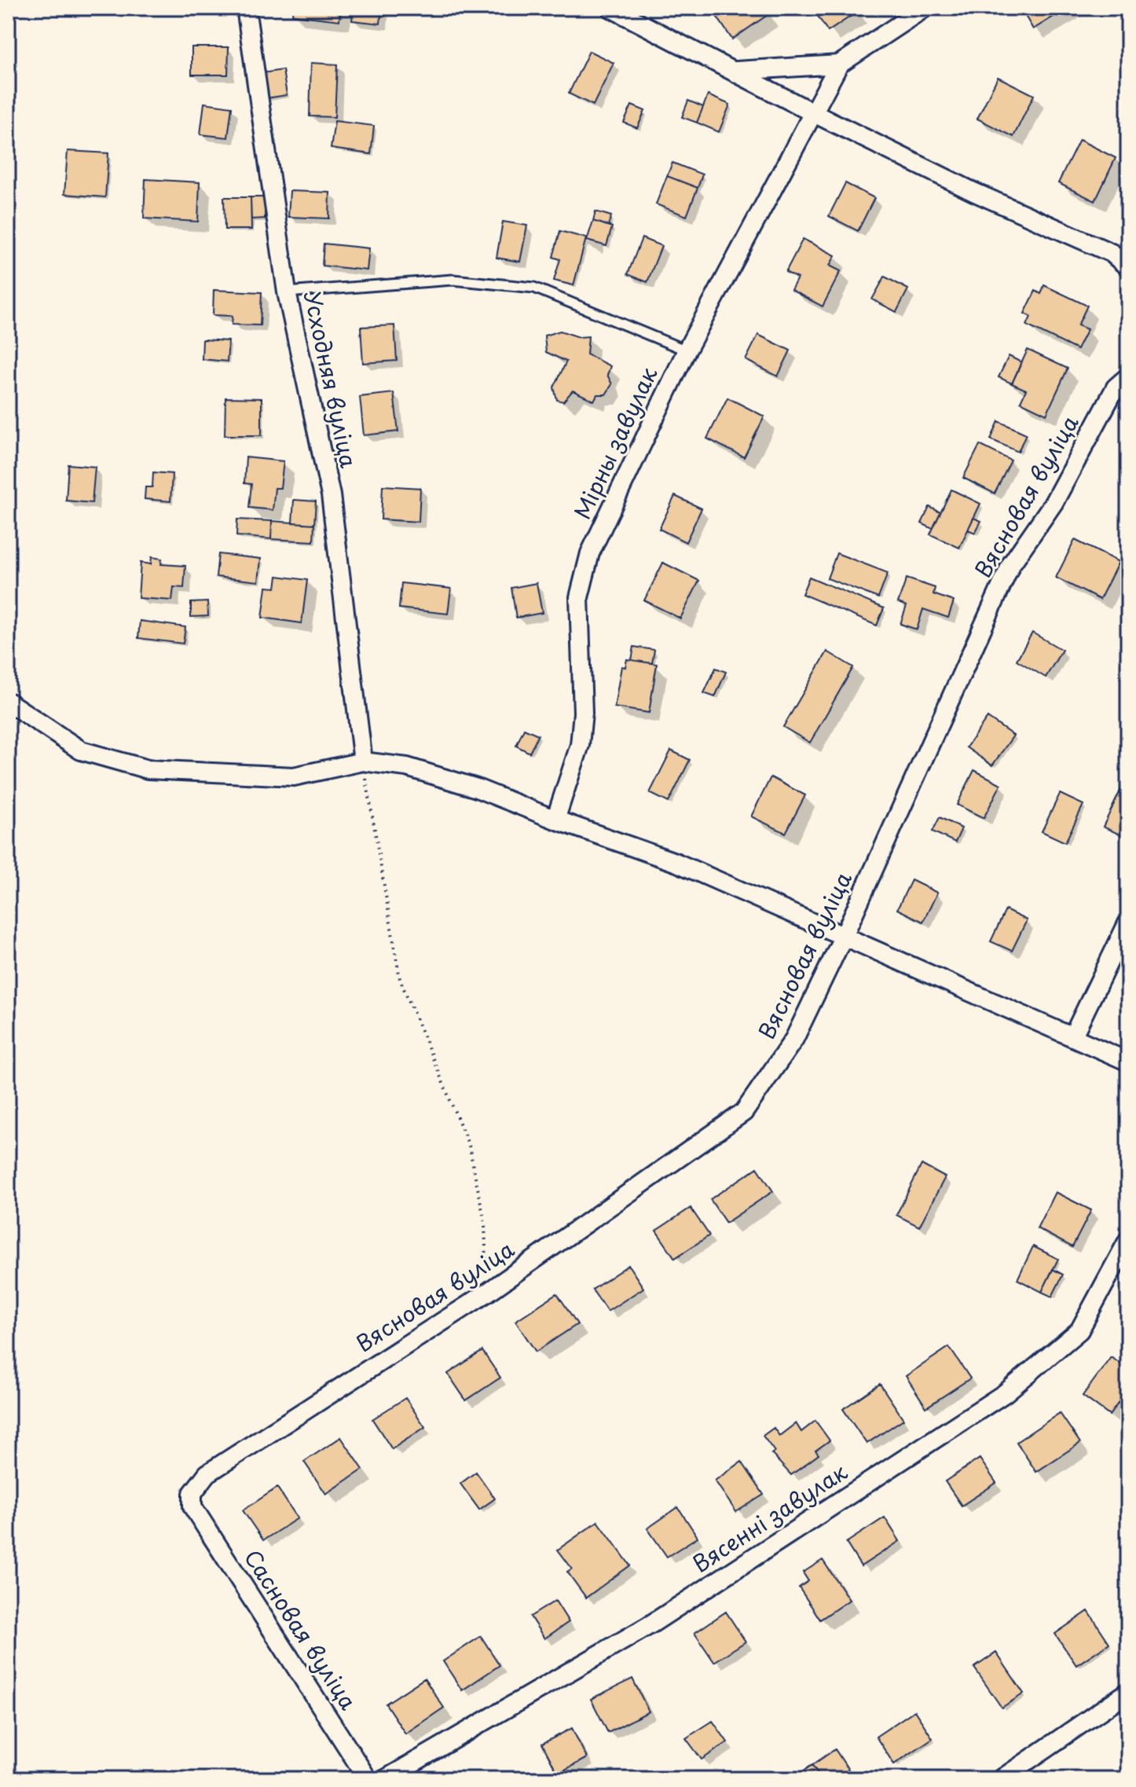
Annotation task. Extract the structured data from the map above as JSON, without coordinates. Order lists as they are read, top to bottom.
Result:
{
  "streets": {
    "street": [
      "Усходняя вуліца",
      "Мірны завулак",
      "Вясновая вуліца",
      "Вясенні завулак",
      "Сасновая вуліца"
    ]
  },
  "crossings": [
    ["Вясновая вуліца", "Сасновая вуліца"]
  ]
}
